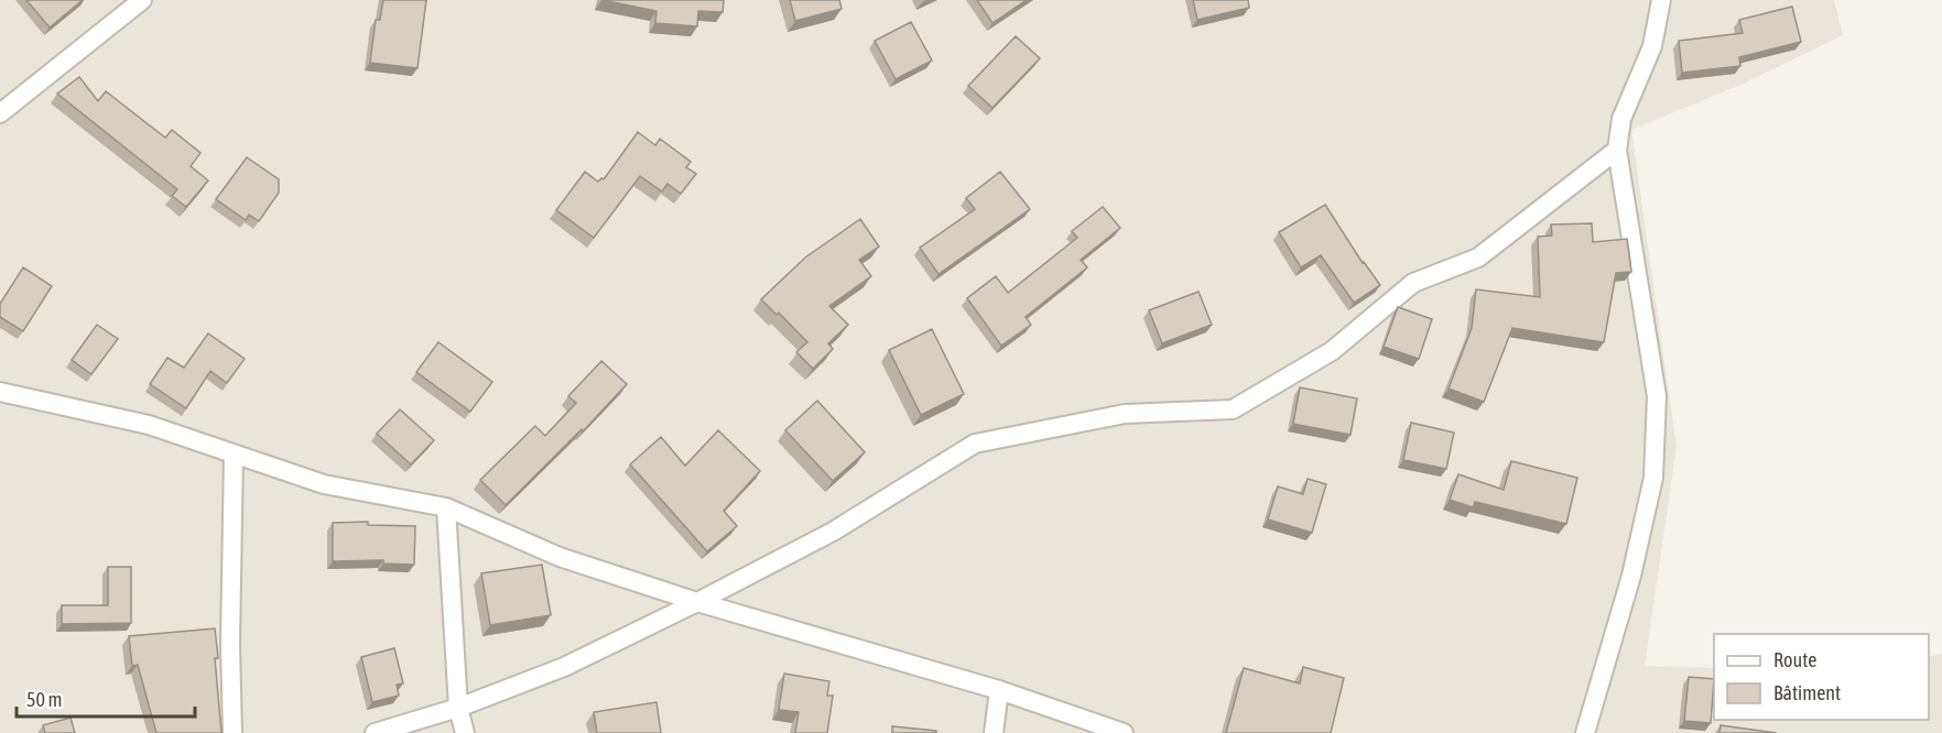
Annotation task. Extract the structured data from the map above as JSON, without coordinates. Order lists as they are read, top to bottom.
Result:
{
  "legend": ["Route", "Bâtiment"],
  "scale_bar": "50 m"
}
